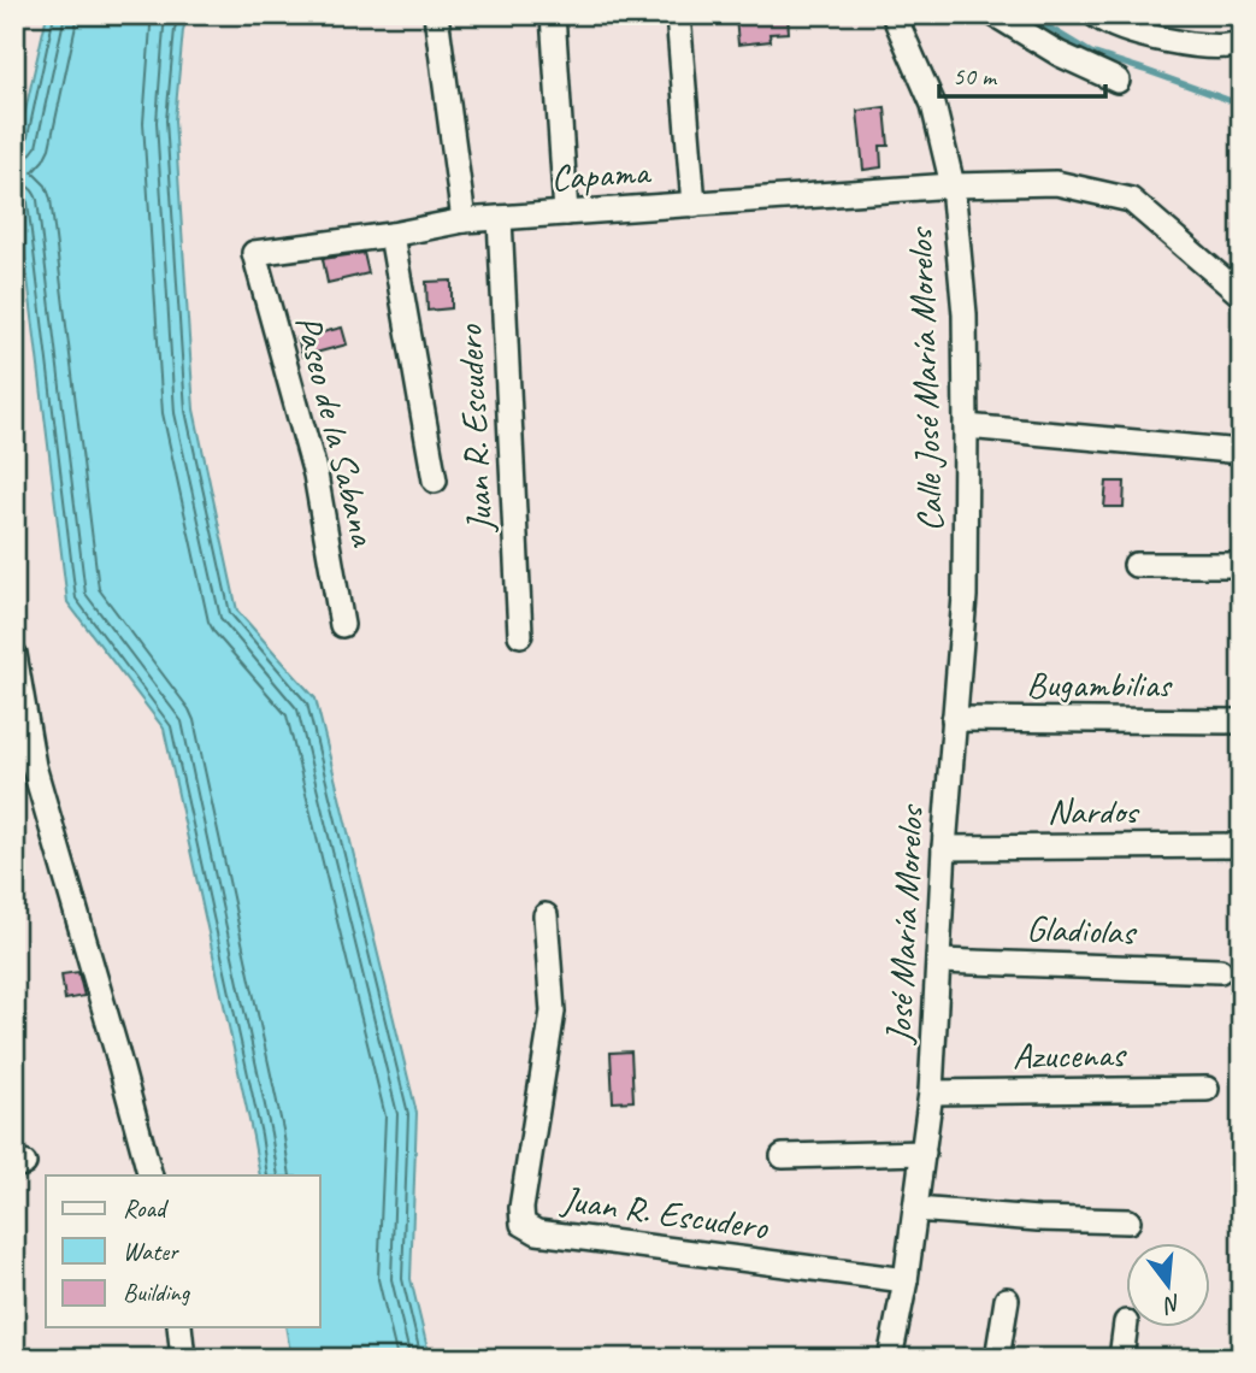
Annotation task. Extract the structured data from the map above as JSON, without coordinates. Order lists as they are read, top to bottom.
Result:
{
  "streets": {
    "street": [
      "Capama",
      "Calle José María Morelos",
      "Juan R. Escudero",
      "Paseo de la Sabana",
      "Bugambilias",
      "Nardos",
      "José María Morelos",
      "Gladiolas",
      "Azucenas"
    ]
  },
  "crossings": [
    ["Capama", "Calle José María Morelos"],
    ["Capama", "Juan R. Escudero"],
    ["Capama", "Paseo de la Sabana"],
    ["Calle José María Morelos", "José María Morelos"],
    ["Juan R. Escudero", "José María Morelos"],
    ["Bugambilias", "José María Morelos"],
    ["Nardos", "José María Morelos"],
    ["José María Morelos", "Gladiolas"],
    ["José María Morelos", "Azucenas"]
  ],
  "legend": ["Road", "Water", "Building"],
  "scale_bar": "50 m",
  "north": "bottom"
}
